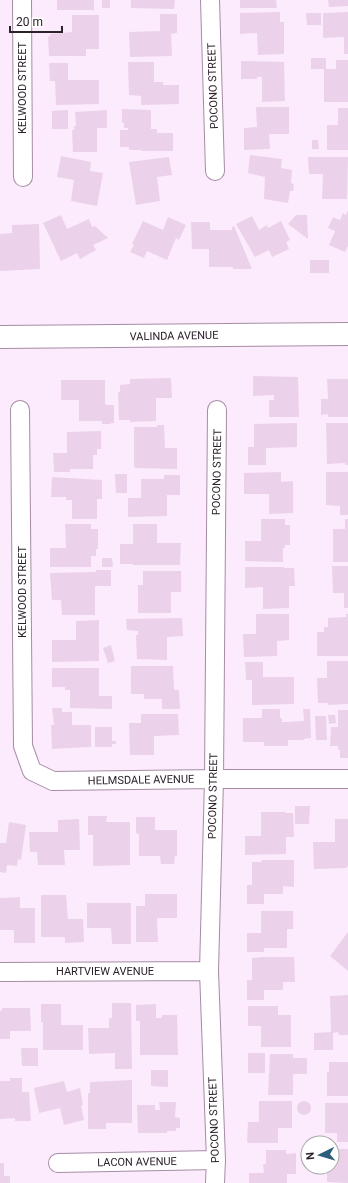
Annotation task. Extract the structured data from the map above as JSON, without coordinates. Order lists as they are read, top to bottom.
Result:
{
  "streets": {
    "main road": ["VALINDA AVENUE"],
    "street": [
      "POCONO STREET",
      "KELWOOD STREET",
      "HELMSDALE AVENUE",
      "HARTVIEW AVENUE",
      "LACON AVENUE"
    ]
  },
  "crossings": [
    ["POCONO STREET", "HELMSDALE AVENUE"],
    ["POCONO STREET", "HARTVIEW AVENUE"],
    ["POCONO STREET", "LACON AVENUE"],
    ["KELWOOD STREET", "HELMSDALE AVENUE"]
  ],
  "scale_bar": "20 m",
  "north": "left"
}
